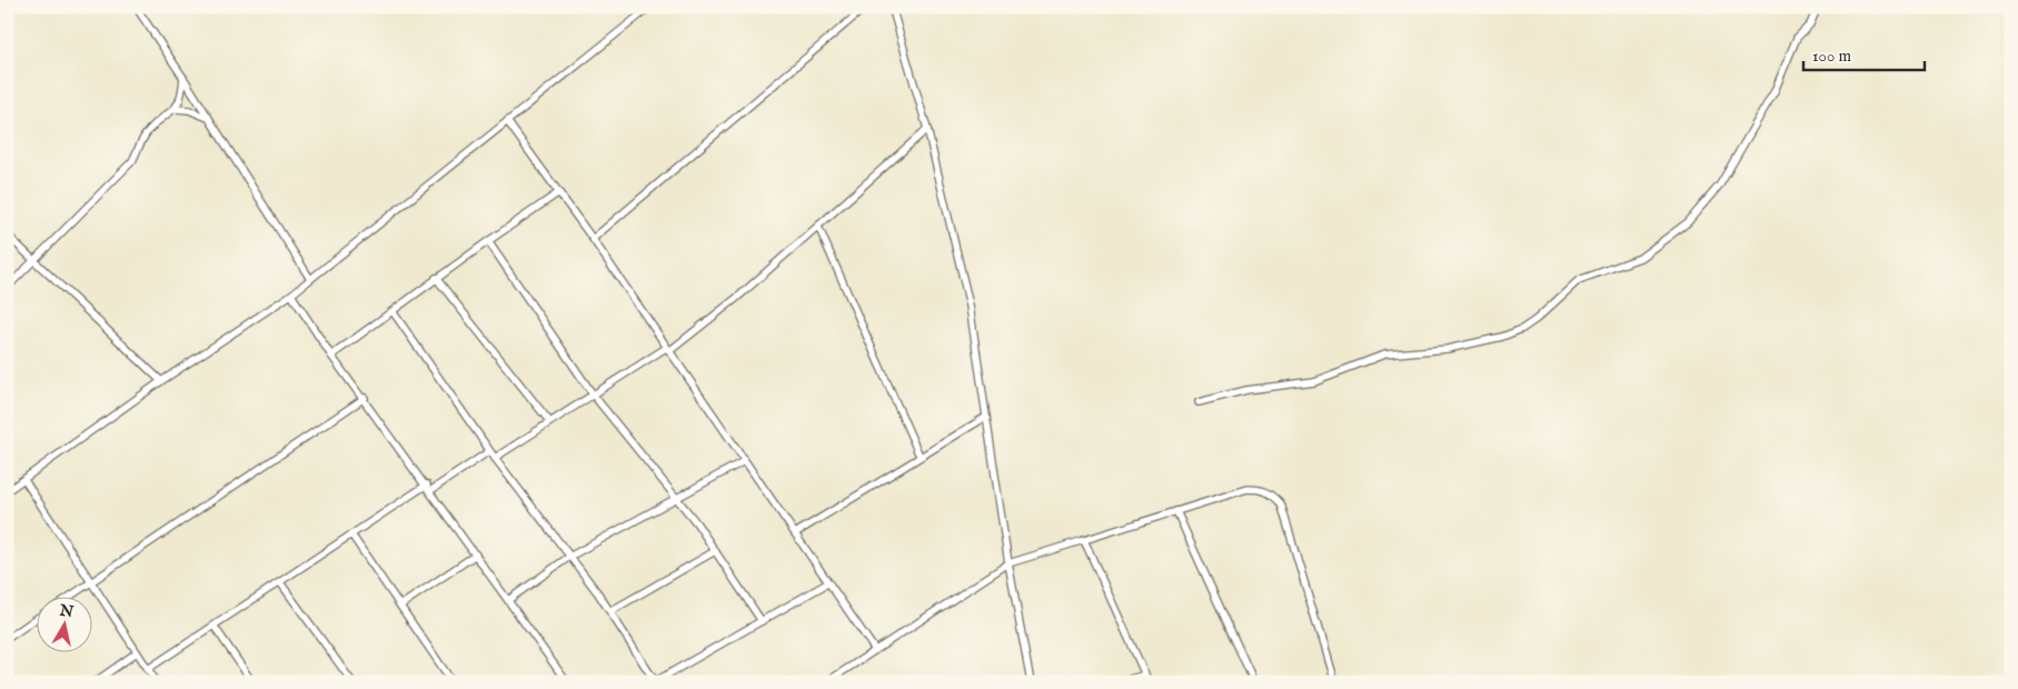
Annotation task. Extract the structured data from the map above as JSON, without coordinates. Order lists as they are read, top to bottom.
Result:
{
  "scale_bar": "100 m",
  "north": "top"
}
